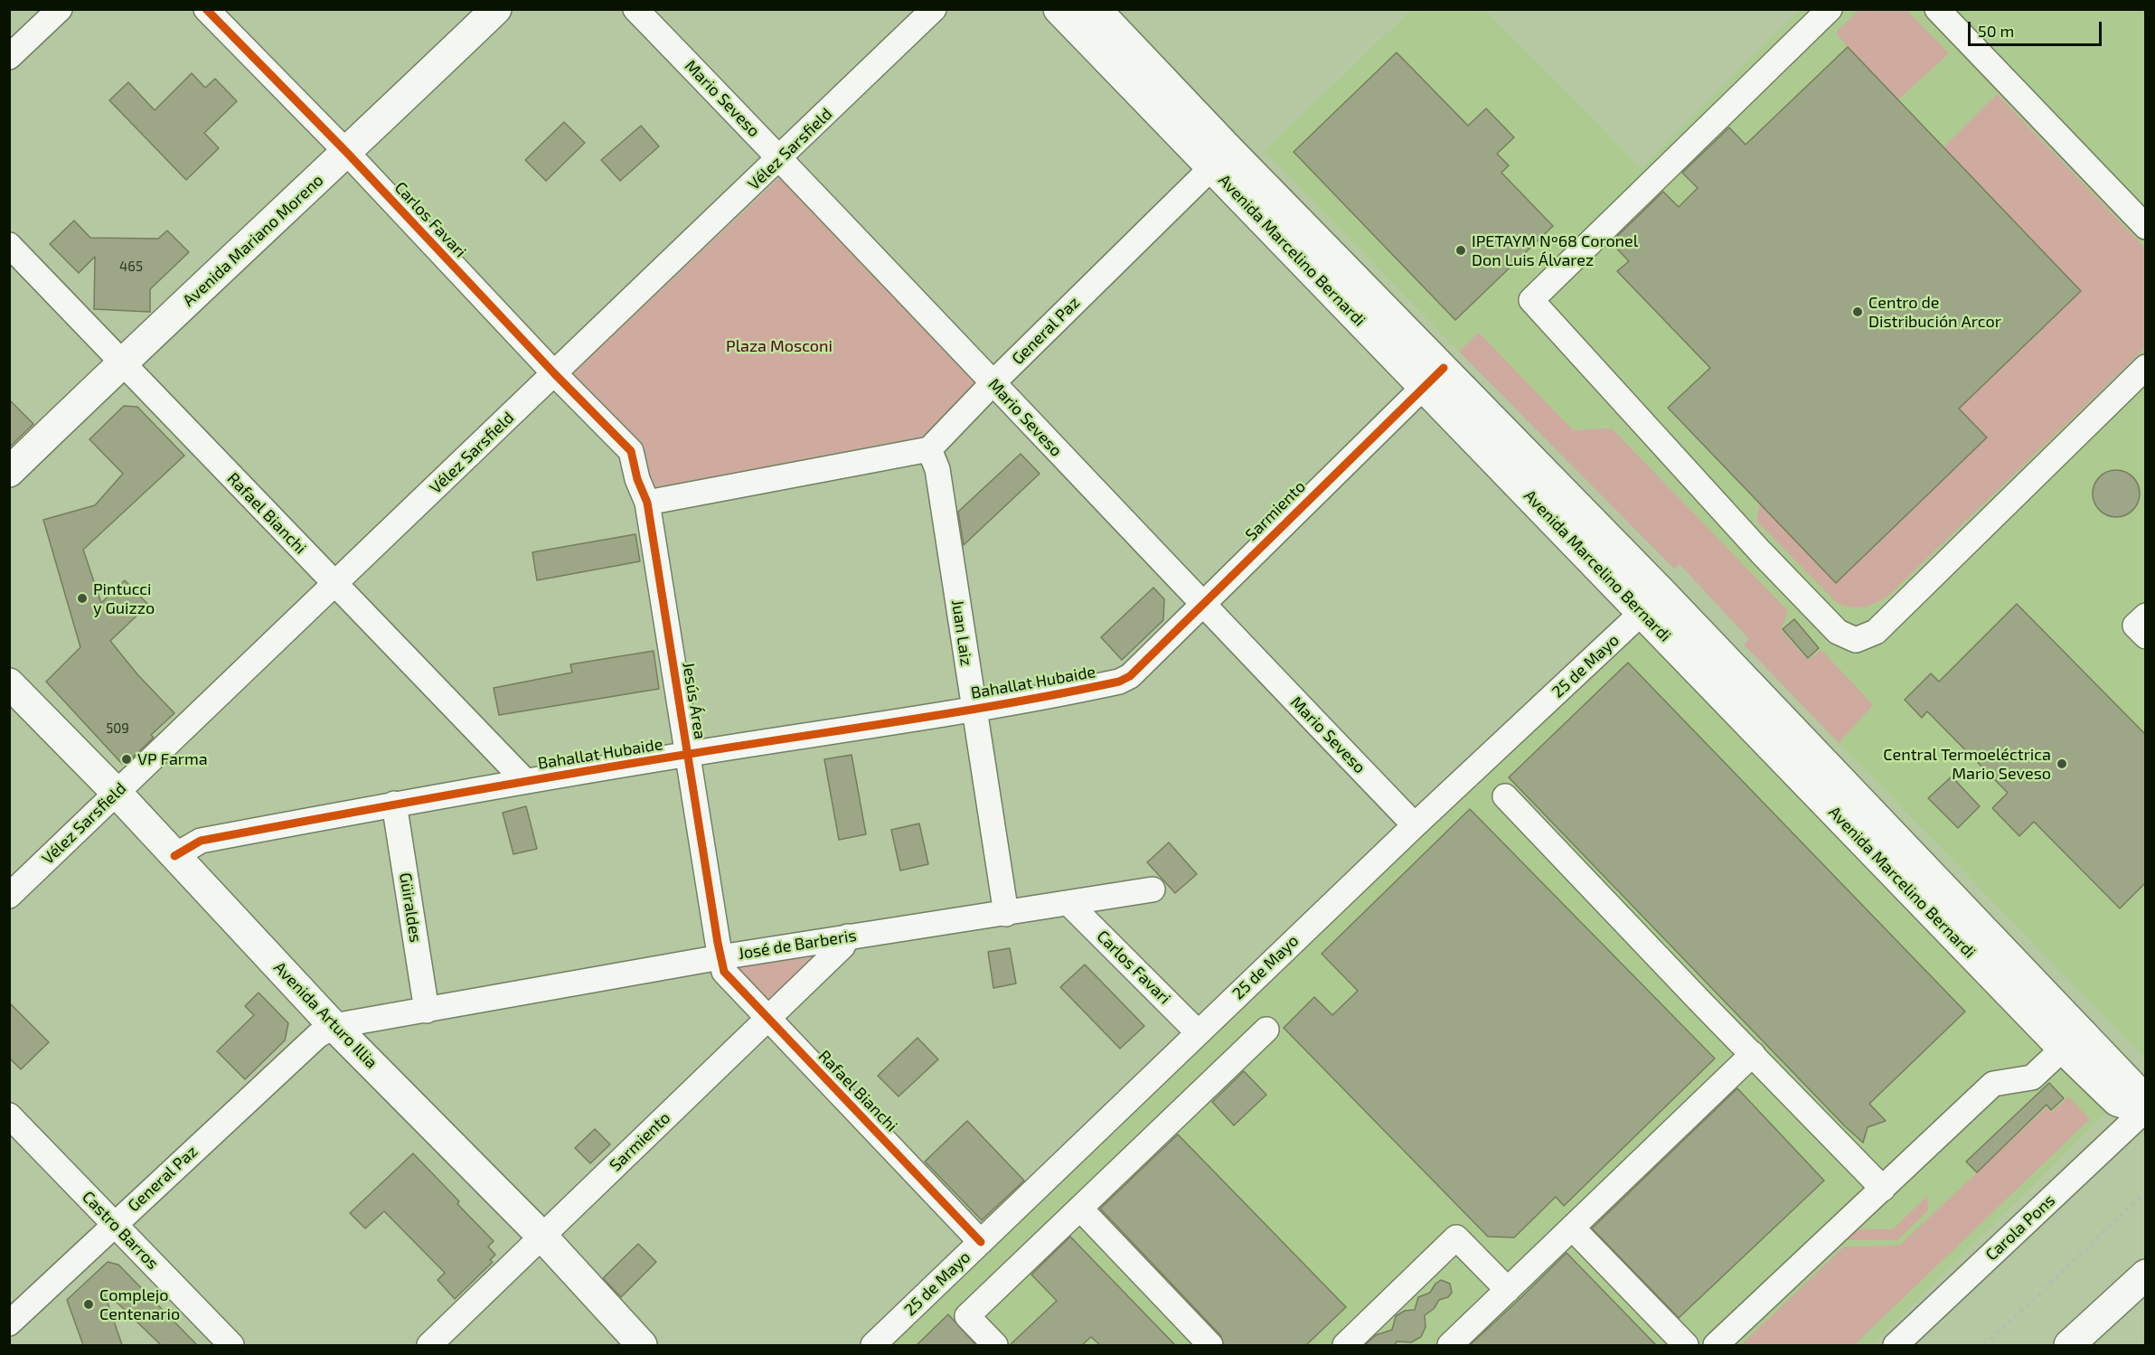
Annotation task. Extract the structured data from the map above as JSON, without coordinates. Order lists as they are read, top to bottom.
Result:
{
  "streets": {
    "main road": ["Avenida Mariano Moreno", "Avenida Marcelino Bernardi", "Avenida Arturo Illia"],
    "street": [
      "Mario Seveso",
      "Vélez Sarsfield",
      "Carlos Favari",
      "General Paz",
      "Sarmiento",
      "Rafael Bianchi",
      "Juan Laiz",
      "25 de Mayo",
      "Bahallat Hubaide",
      "Jesús Área",
      "Güiraldes",
      "José de Barberis",
      "Carola Pons",
      "Castro Barros"
    ]
  },
  "crossings": [
    ["Mario Seveso", "Vélez Sarsfield"],
    ["Mario Seveso", "General Paz"],
    ["Mario Seveso", "Sarmiento"],
    ["Mario Seveso", "25 de Mayo"],
    ["Vélez Sarsfield", "Carlos Favari"],
    ["Vélez Sarsfield", "Rafael Bianchi"],
    ["Vélez Sarsfield", "Avenida Arturo Illia"],
    ["Carlos Favari", "Avenida Mariano Moreno"],
    ["Carlos Favari", "25 de Mayo"],
    ["Carlos Favari", "Jesús Área"],
    ["Carlos Favari", "José de Barberis"],
    ["Avenida Mariano Moreno", "Rafael Bianchi"],
    ["Avenida Marcelino Bernardi", "General Paz"],
    ["Avenida Marcelino Bernardi", "Sarmiento"],
    ["Avenida Marcelino Bernardi", "25 de Mayo"],
    ["Avenida Marcelino Bernardi", "Carola Pons"],
    ["General Paz", "Juan Laiz"],
    ["General Paz", "José de Barberis"],
    ["General Paz", "Avenida Arturo Illia"],
    ["General Paz", "Castro Barros"],
    ["Sarmiento", "Rafael Bianchi"],
    ["Sarmiento", "Bahallat Hubaide"],
    ["Sarmiento", "José de Barberis"],
    ["Sarmiento", "Avenida Arturo Illia"],
    ["Rafael Bianchi", "25 de Mayo"],
    ["Rafael Bianchi", "Bahallat Hubaide"],
    ["Rafael Bianchi", "Jesús Área"],
    ["Rafael Bianchi", "José de Barberis"],
    ["Juan Laiz", "Bahallat Hubaide"],
    ["Juan Laiz", "José de Barberis"],
    ["Bahallat Hubaide", "Jesús Área"],
    ["Bahallat Hubaide", "Güiraldes"],
    ["Bahallat Hubaide", "Avenida Arturo Illia"],
    ["Jesús Área", "José de Barberis"],
    ["Güiraldes", "José de Barberis"],
    ["José de Barberis", "Avenida Arturo Illia"]
  ],
  "parks": ["Plaza Mosconi"],
  "places": [
    "IPETAYM Nº68 Coronel Don Luis Álvarez",
    "Centro de Distribución Arcor",
    "Pintucci y Guizzo",
    "VP Farma",
    "Central Termoeléctrica Mario Seveso",
    "Complejo Centenario"
  ],
  "house_numbers": ["465", "509"],
  "scale_bar": "50 m"
}
